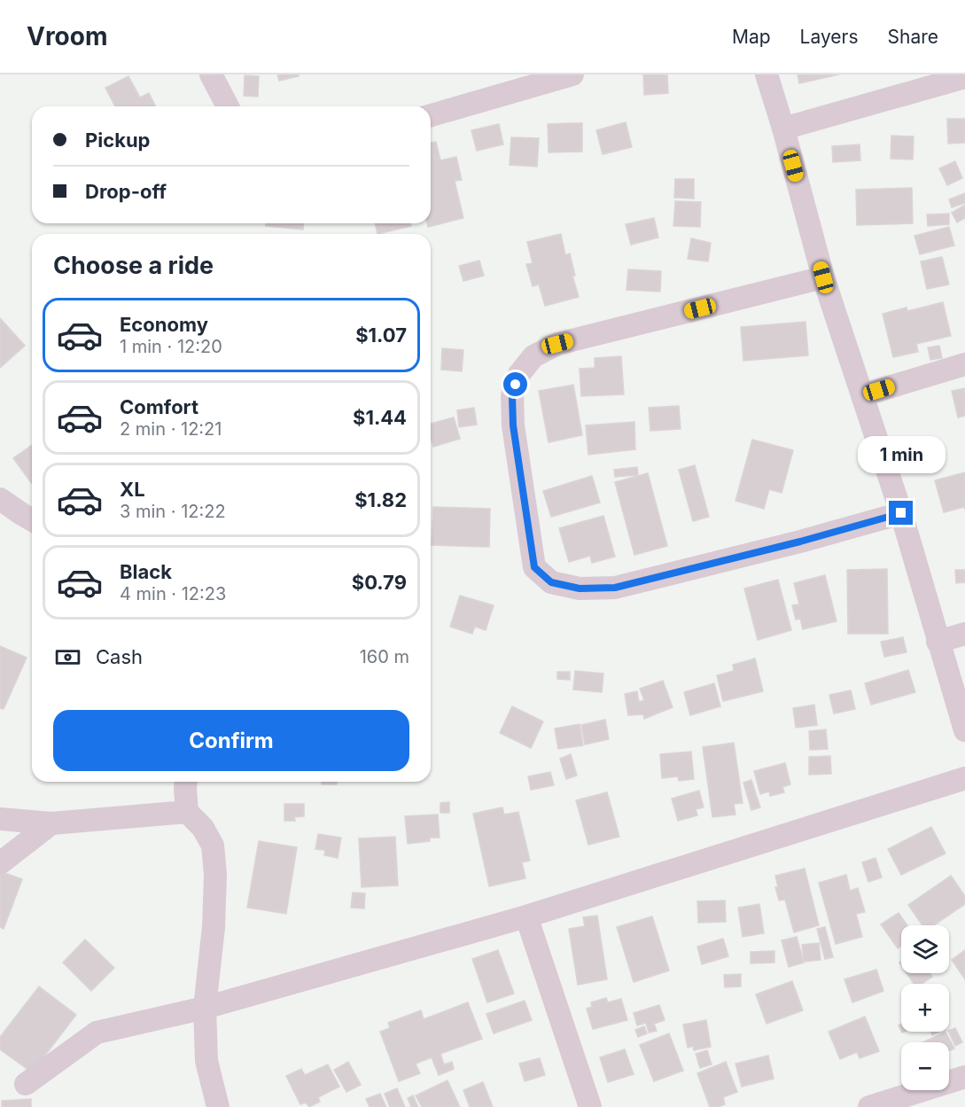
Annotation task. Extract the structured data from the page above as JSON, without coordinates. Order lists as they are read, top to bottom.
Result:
{
  "page": {
    "header": "Vroom",
    "nav": ["Map", "Layers", "Share"],
    "banner": ["Pickup", "Drop-off"],
    "heading": "Choose a ride",
    "list": [
      {
        "name": "Economy",
        "note": "1 min · 12:20",
        "value": "$1.07"
      },
      {
        "name": "Comfort",
        "note": "2 min · 12:21",
        "value": "$1.44"
      },
      {
        "name": "XL",
        "note": "3 min · 12:22",
        "value": "$1.82"
      },
      {
        "name": "Black",
        "note": "4 min · 12:23",
        "value": "$0.79"
      }
    ],
    "bubble": "1 min",
    "pay": ["Cash", "160 m"],
    "buttons": "Confirm",
    "map_buttons": ["+", "−"]
  }
}
